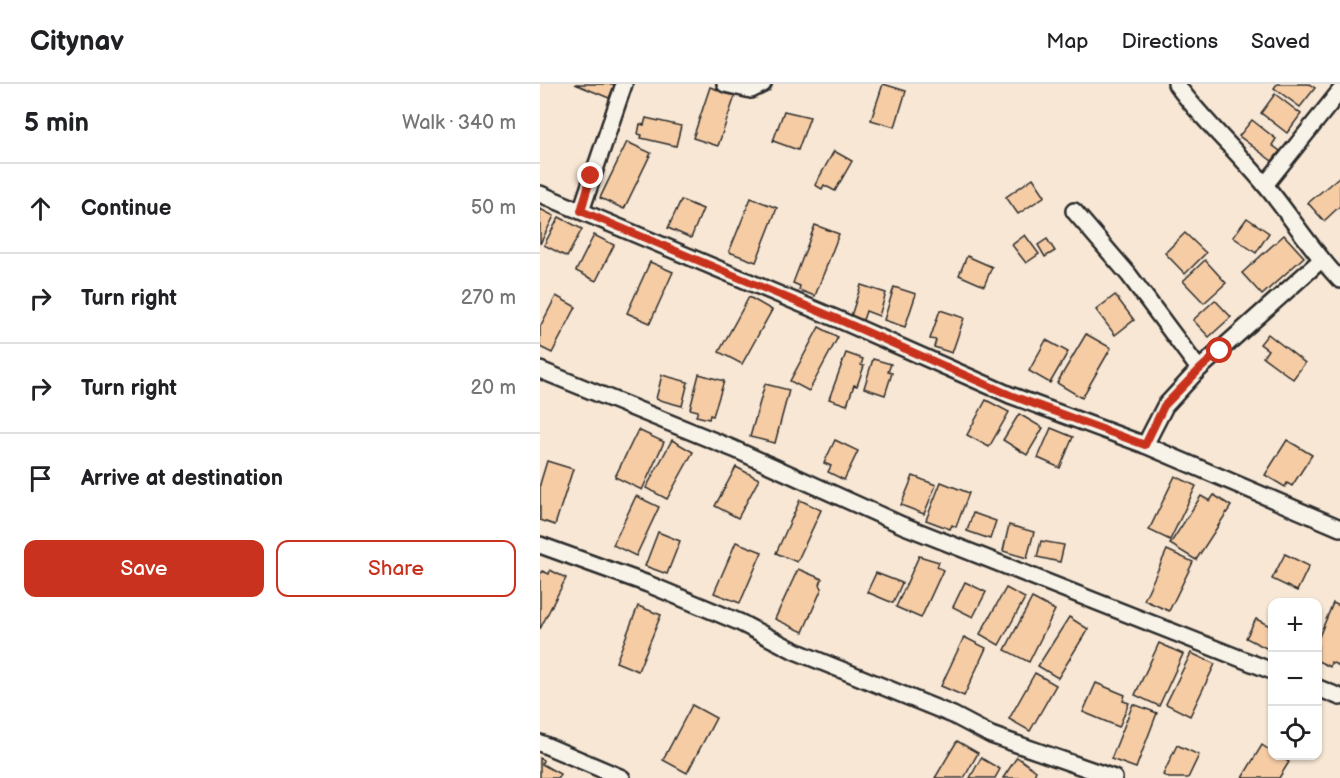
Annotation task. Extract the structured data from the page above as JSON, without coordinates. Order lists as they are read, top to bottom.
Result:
{
  "page": {
    "header": "Citynav",
    "nav": ["Map", "Directions", "Saved"],
    "heading": ["5 min", "Walk · 340 m"],
    "list": [
      ["Continue", "50 m"],
      ["Turn right", "270 m"],
      ["Turn right", "20 m"],
      "Arrive at destination"
    ],
    "buttons": ["Save", "Share"],
    "map_buttons": ["+", "−"]
  }
}
